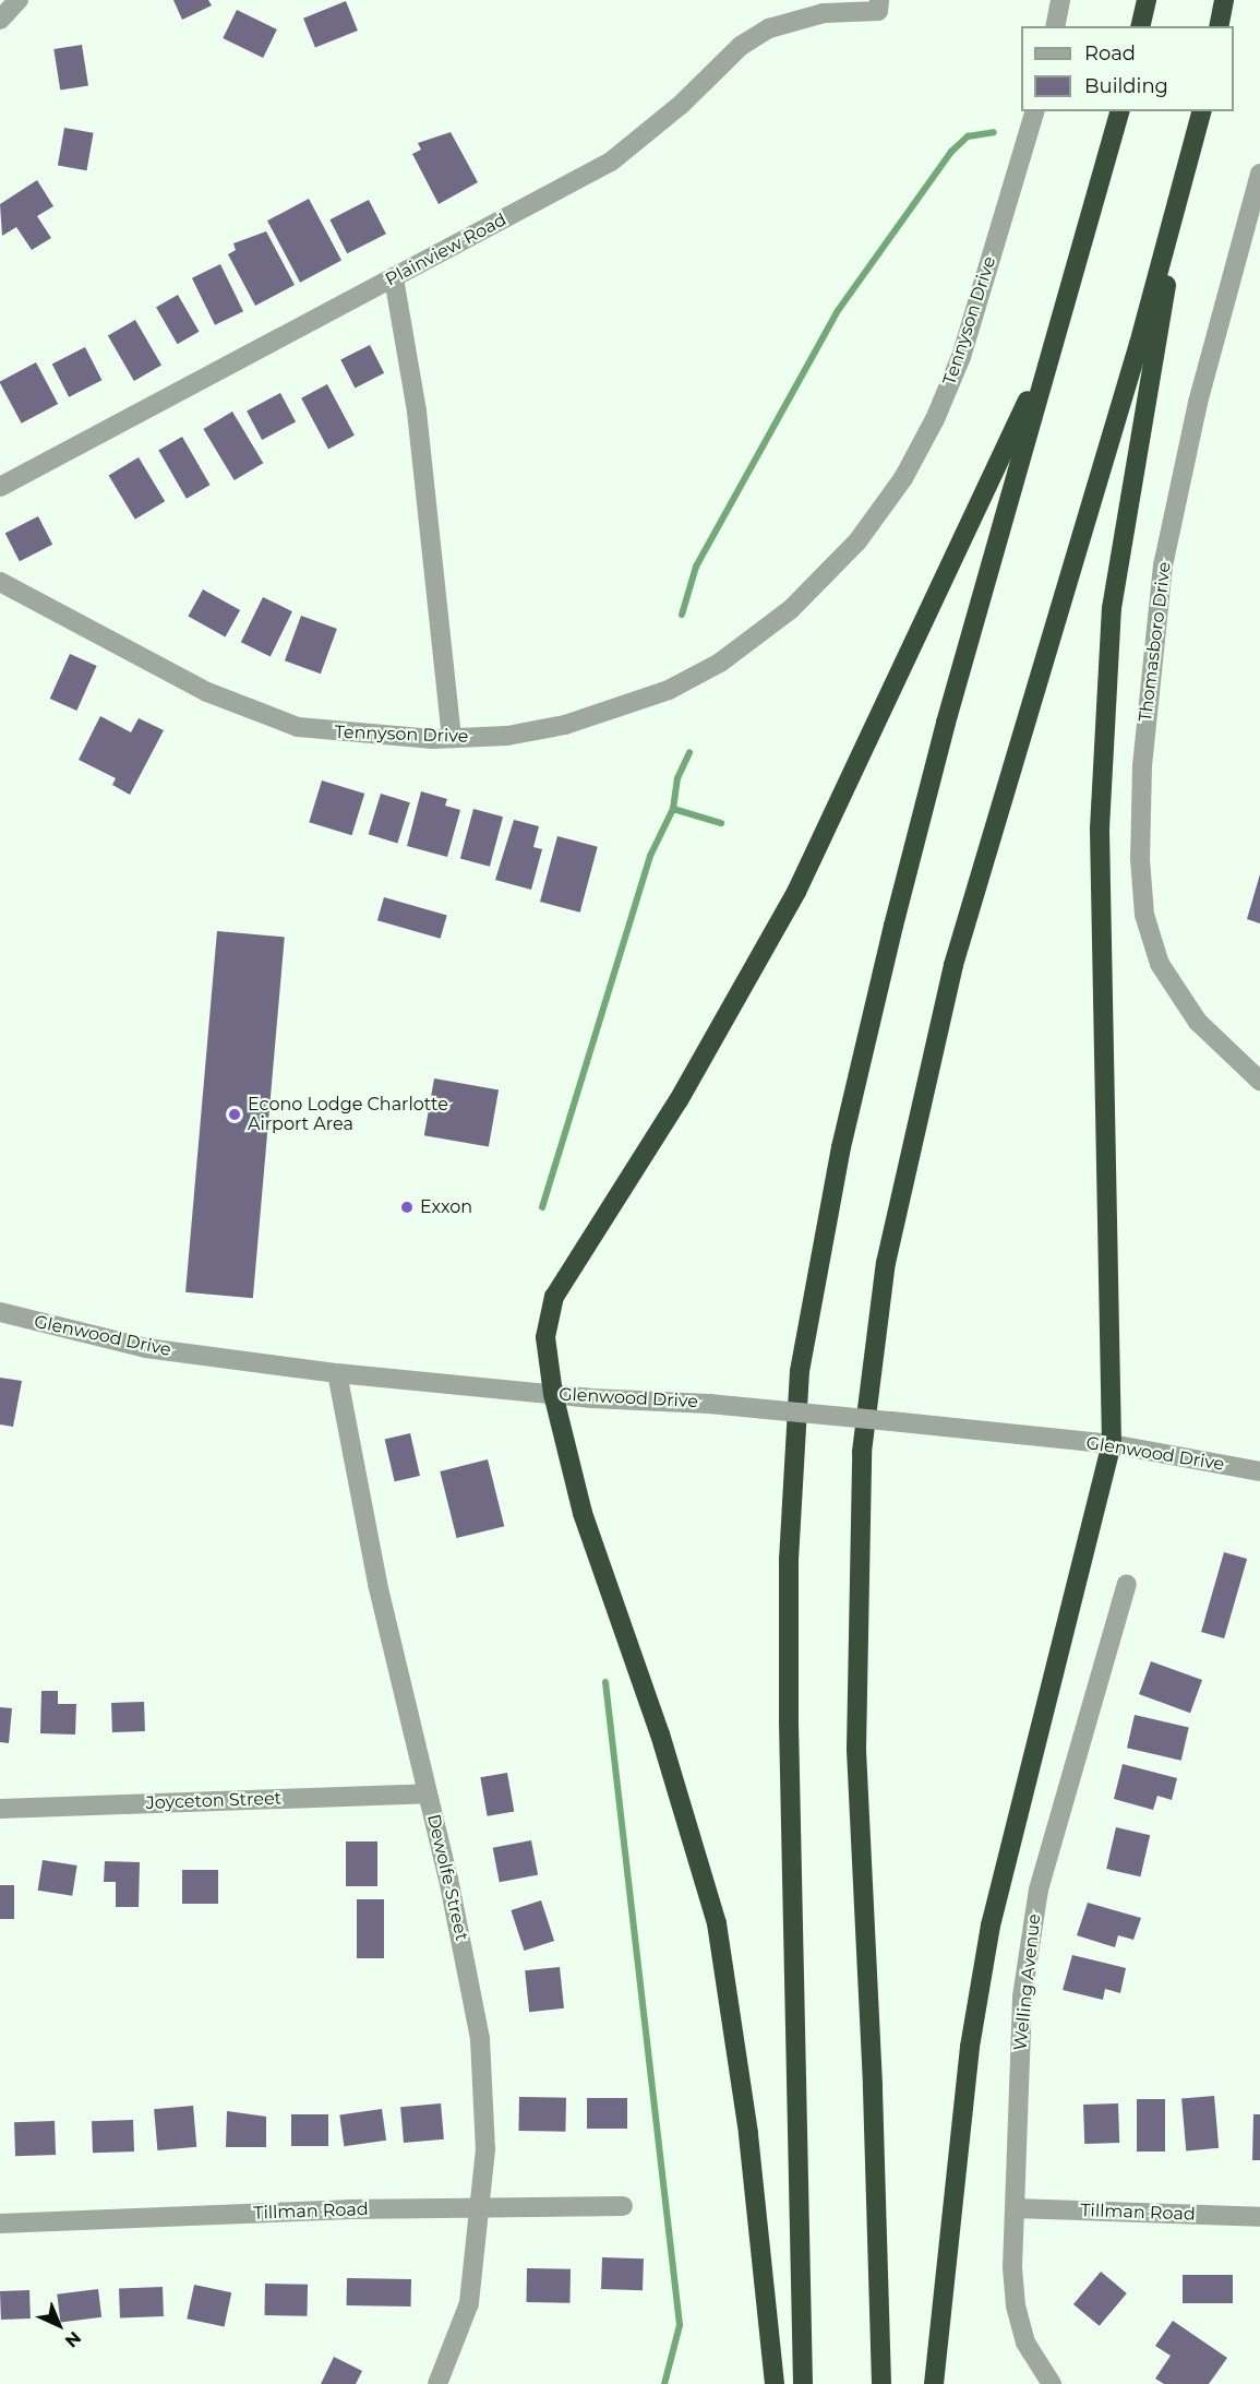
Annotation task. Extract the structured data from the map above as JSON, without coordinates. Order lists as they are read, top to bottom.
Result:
{
  "streets": {
    "street": [
      "Plainview Road",
      "Tennyson Drive",
      "Thomasboro Drive",
      "Glenwood Drive",
      "Joyceton Street",
      "Dewolfe Street",
      "Welling Avenue",
      "Tillman Road"
    ]
  },
  "crossings": [
    ["Glenwood Drive", "Dewolfe Street"],
    ["Joyceton Street", "Dewolfe Street"],
    ["Dewolfe Street", "Tillman Road"],
    ["Welling Avenue", "Tillman Road"]
  ],
  "places": ["Econo Lodge Charlotte Airport Area", "Exxon"],
  "legend": ["Road", "Building"],
  "north": "bottom right"
}
